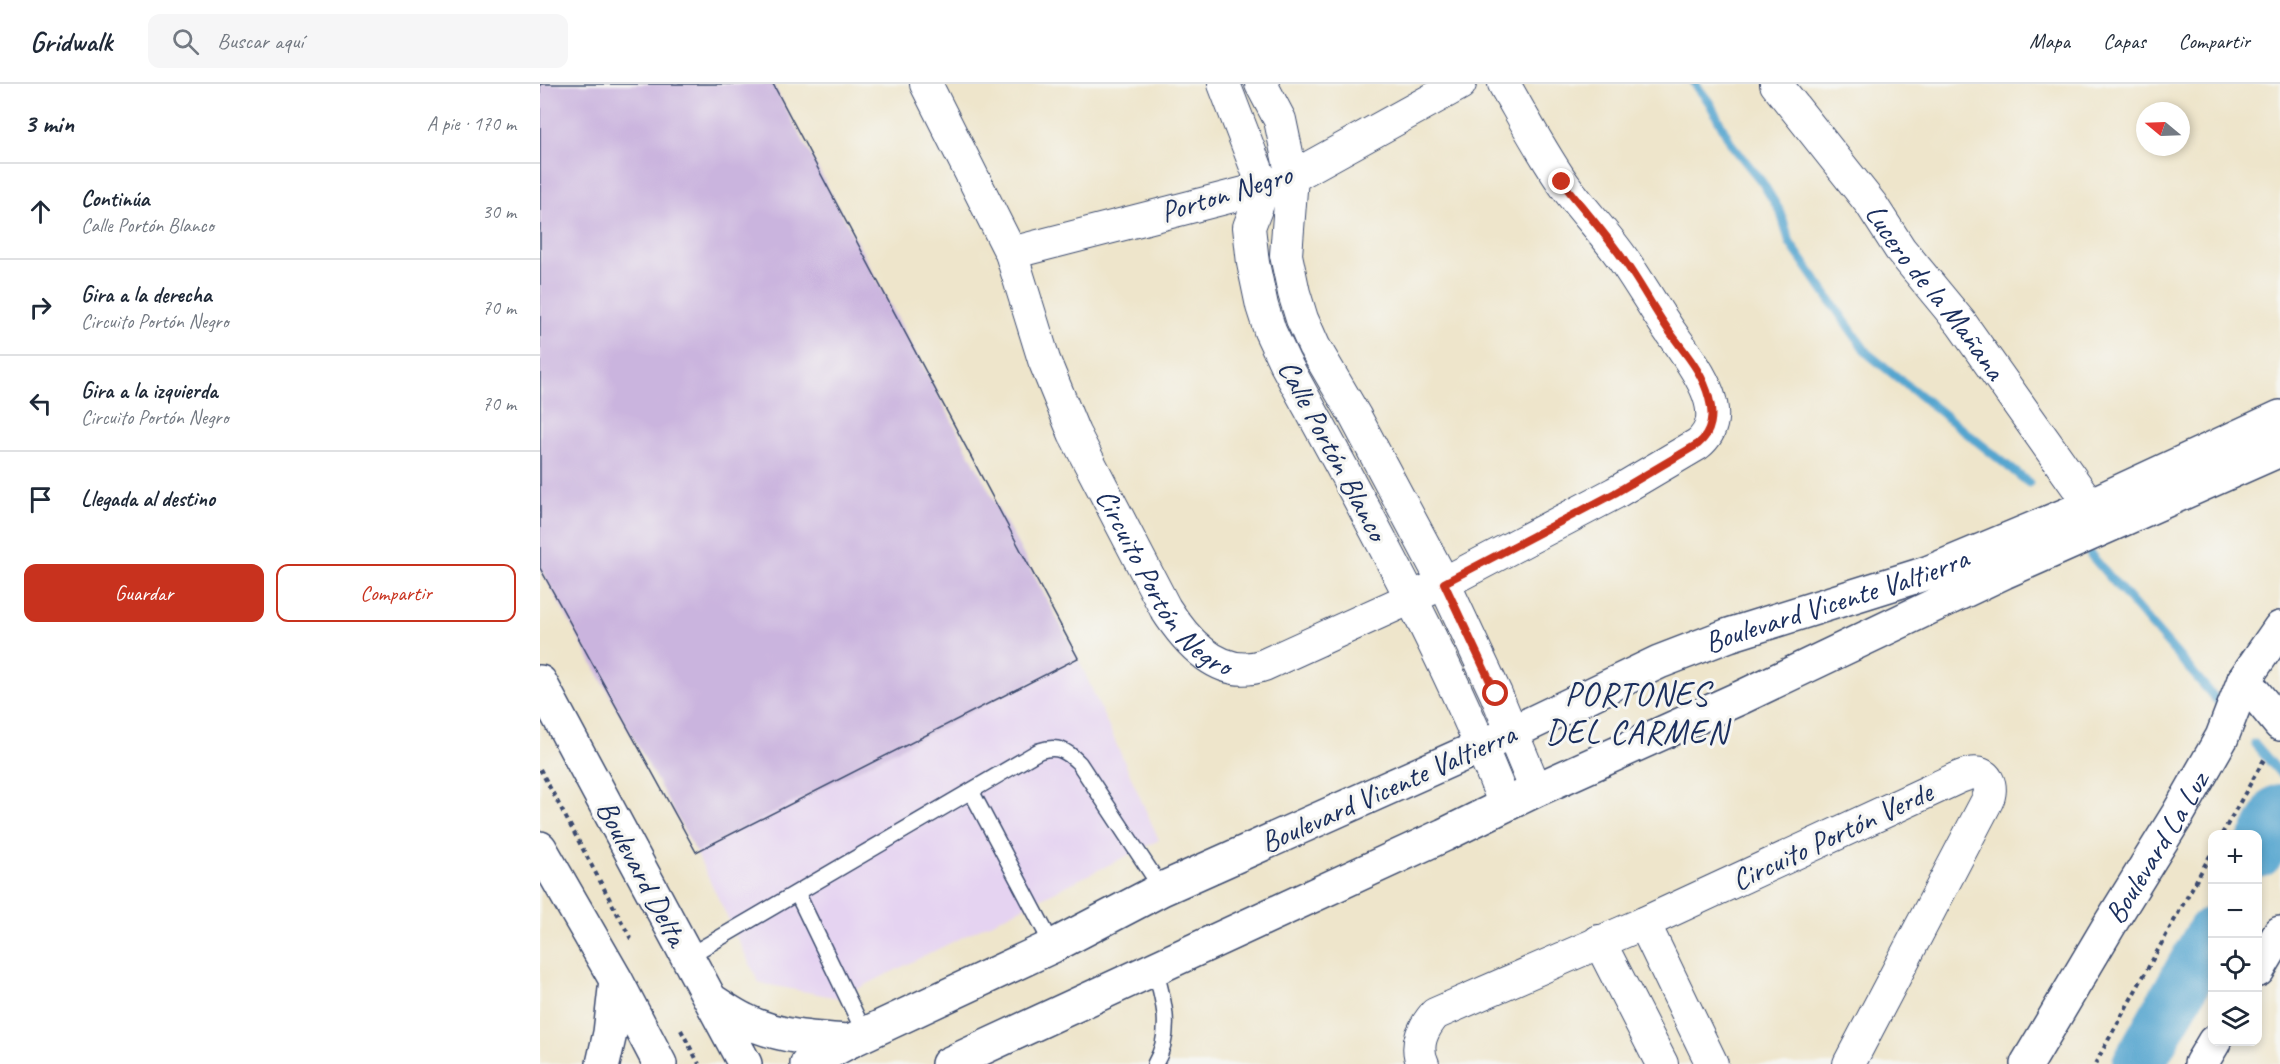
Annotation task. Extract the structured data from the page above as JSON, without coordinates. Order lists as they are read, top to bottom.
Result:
{
  "streets": {
    "main road": ["Boulevard Vicente Valtierra", "Boulevard La Luz", "Boulevard Delta"],
    "street": [
      "Porton Negro",
      "Lucero de la Mañana",
      "Calle Portón Blanco",
      "Circuito Portón Negro",
      "Circuito Portón Verde"
    ]
  },
  "crossings": [
    ["Porton Negro", "Calle Portón Blanco"],
    ["Porton Negro", "Circuito Portón Negro"],
    ["Lucero de la Mañana", "Boulevard Vicente Valtierra"],
    ["Calle Portón Blanco", "Circuito Portón Negro"],
    ["Calle Portón Blanco", "Boulevard Vicente Valtierra"]
  ],
  "districts": ["PORTONES DEL CARMEN"],
  "north": "left",
  "page": {
    "header": "Gridwalk",
    "search": "Buscar aquí",
    "nav": ["Mapa", "Capas", "Compartir"],
    "heading": ["3 min", "A pie · 170 m"],
    "list": [
      ["Continúa", "Calle Portón Blanco", "30 m"],
      ["Gira a la derecha", "Circuito Portón Negro", "70 m"],
      ["Gira a la izquierda", "Circuito Portón Negro", "70 m"],
      "Llegada al destino"
    ],
    "buttons": ["Guardar", "Compartir"],
    "map_buttons": ["+", "−"]
  }
}
